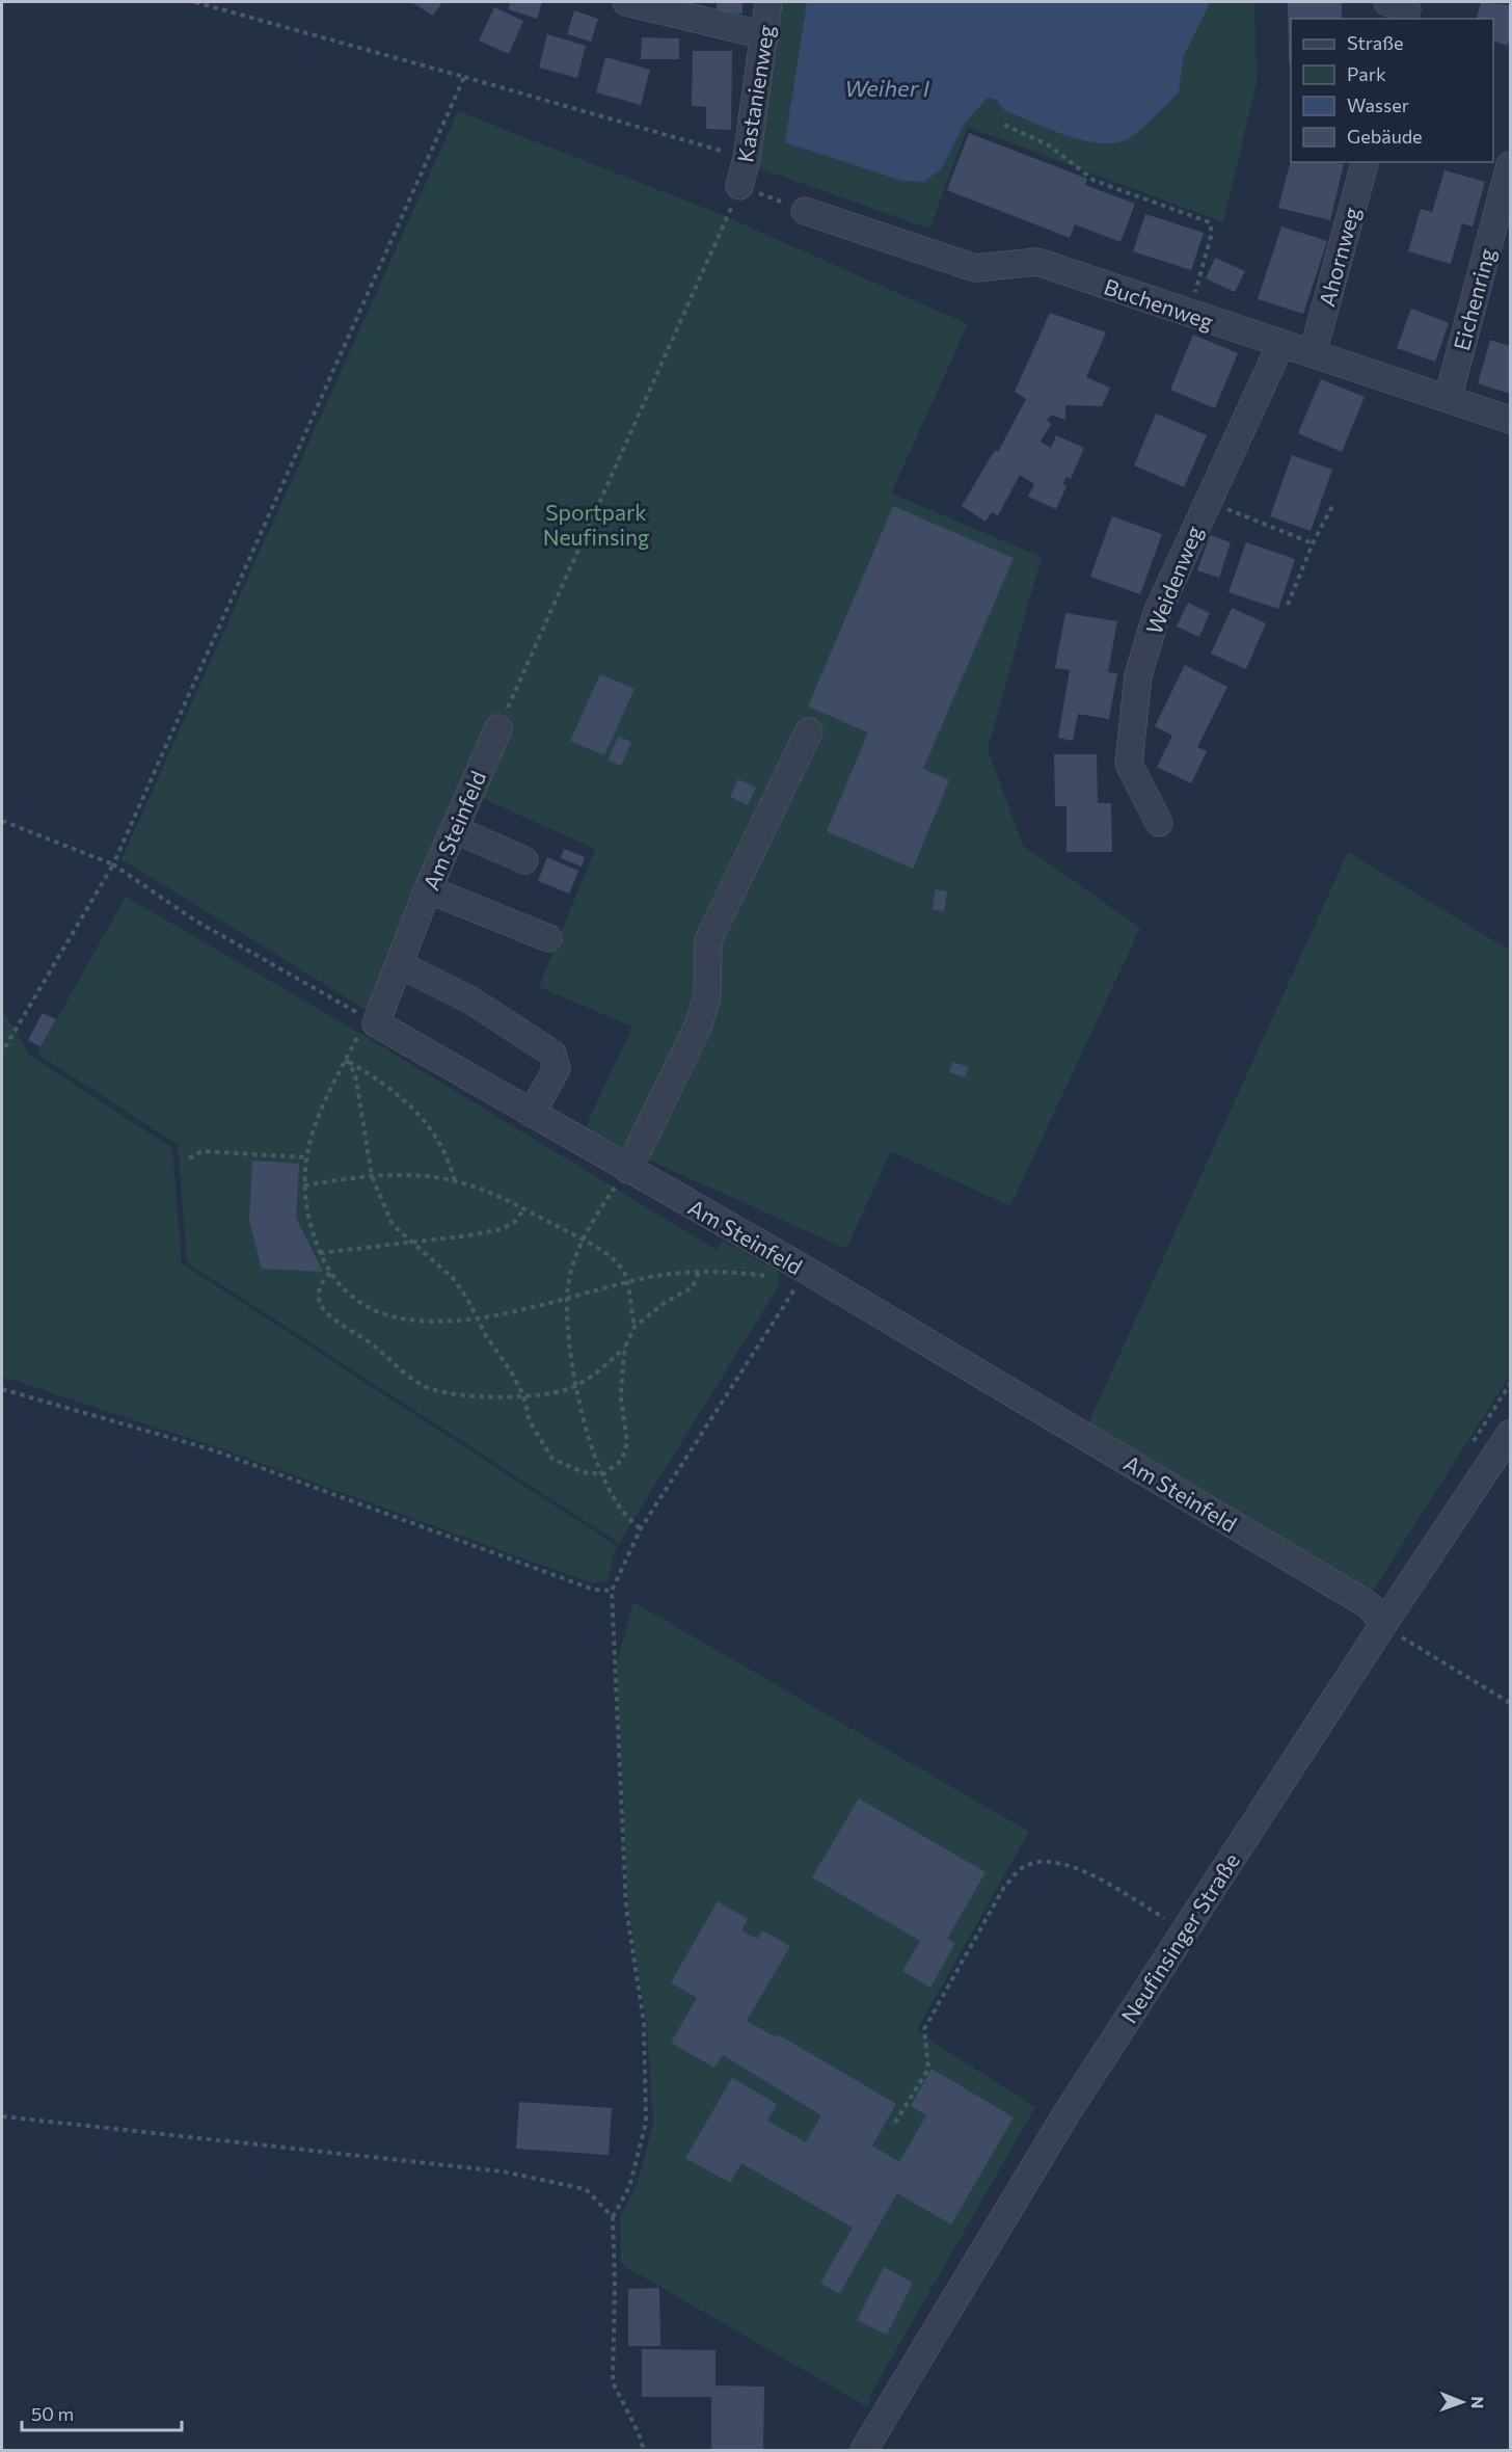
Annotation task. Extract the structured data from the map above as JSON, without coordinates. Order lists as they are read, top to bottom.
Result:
{
  "streets": {
    "street": [
      "Kastanienweg",
      "Ahornweg",
      "Eichenring",
      "Buchenweg",
      "Weidenweg",
      "Am Steinfeld",
      "Neufinsinger Straße"
    ]
  },
  "crossings": [
    ["Ahornweg", "Buchenweg"],
    ["Eichenring", "Buchenweg"],
    ["Buchenweg", "Weidenweg"],
    ["Am Steinfeld", "Neufinsinger Straße"]
  ],
  "water": ["Weiher I"],
  "parks": ["Sportpark Neufinsing"],
  "legend": [
    "Straße",
    "Park",
    "Wasser",
    "Gebäude"
  ],
  "scale_bar": "50 m",
  "north": "right"
}
